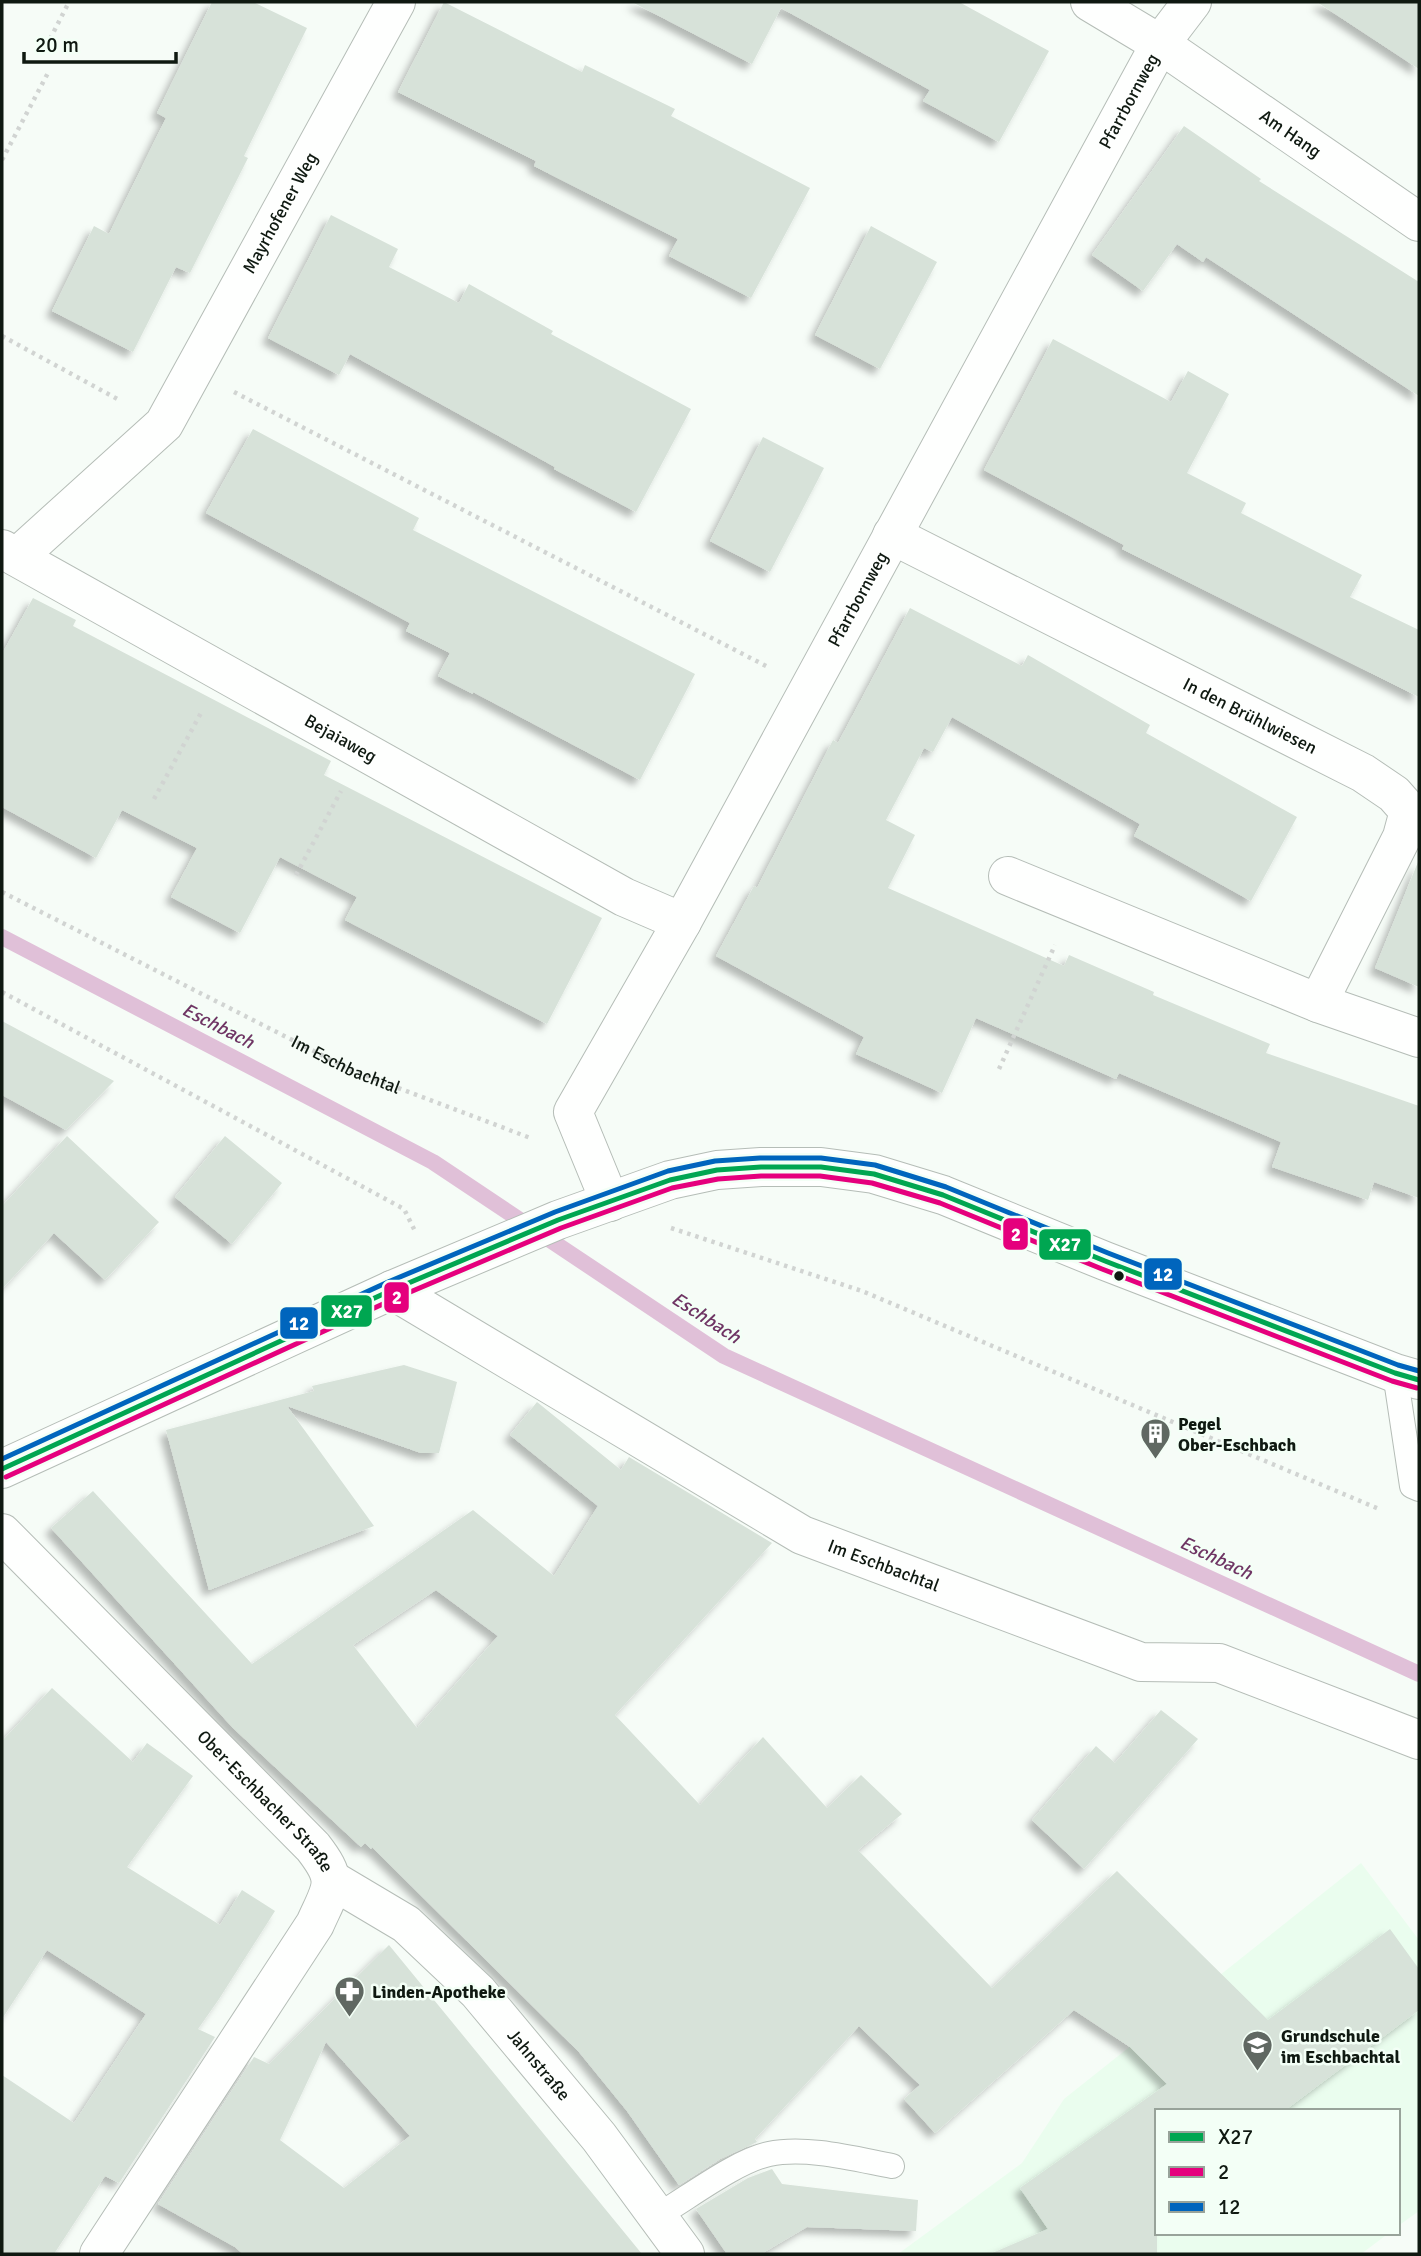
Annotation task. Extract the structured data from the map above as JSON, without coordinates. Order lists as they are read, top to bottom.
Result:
{
  "streets": {
    "street": [
      "Pfarrbornweg",
      "Am Hang",
      "Mayrhofener Weg",
      "In den Brühlwiesen",
      "Bejaiaweg",
      "Im Eschbachtal",
      "Ober-Eschbacher Straße",
      "Jahnstraße"
    ]
  },
  "crossings": [
    ["Pfarrbornweg", "Am Hang"],
    ["Pfarrbornweg", "In den Brühlwiesen"],
    ["Pfarrbornweg", "Bejaiaweg"],
    ["Mayrhofener Weg", "Bejaiaweg"],
    ["Ober-Eschbacher Straße", "Jahnstraße"]
  ],
  "water": ["Eschbach"],
  "places": {
    "building": ["Pegel Ober-Eschbach"],
    "pharmacy": ["Linden-Apotheke"],
    "school or university": ["Grundschule im Eschbachtal"]
  },
  "lines": ["transit line 12", "transit line X27", "transit line 2"],
  "legend": ["X27", "2", "12"],
  "scale_bar": "20 m"
}
